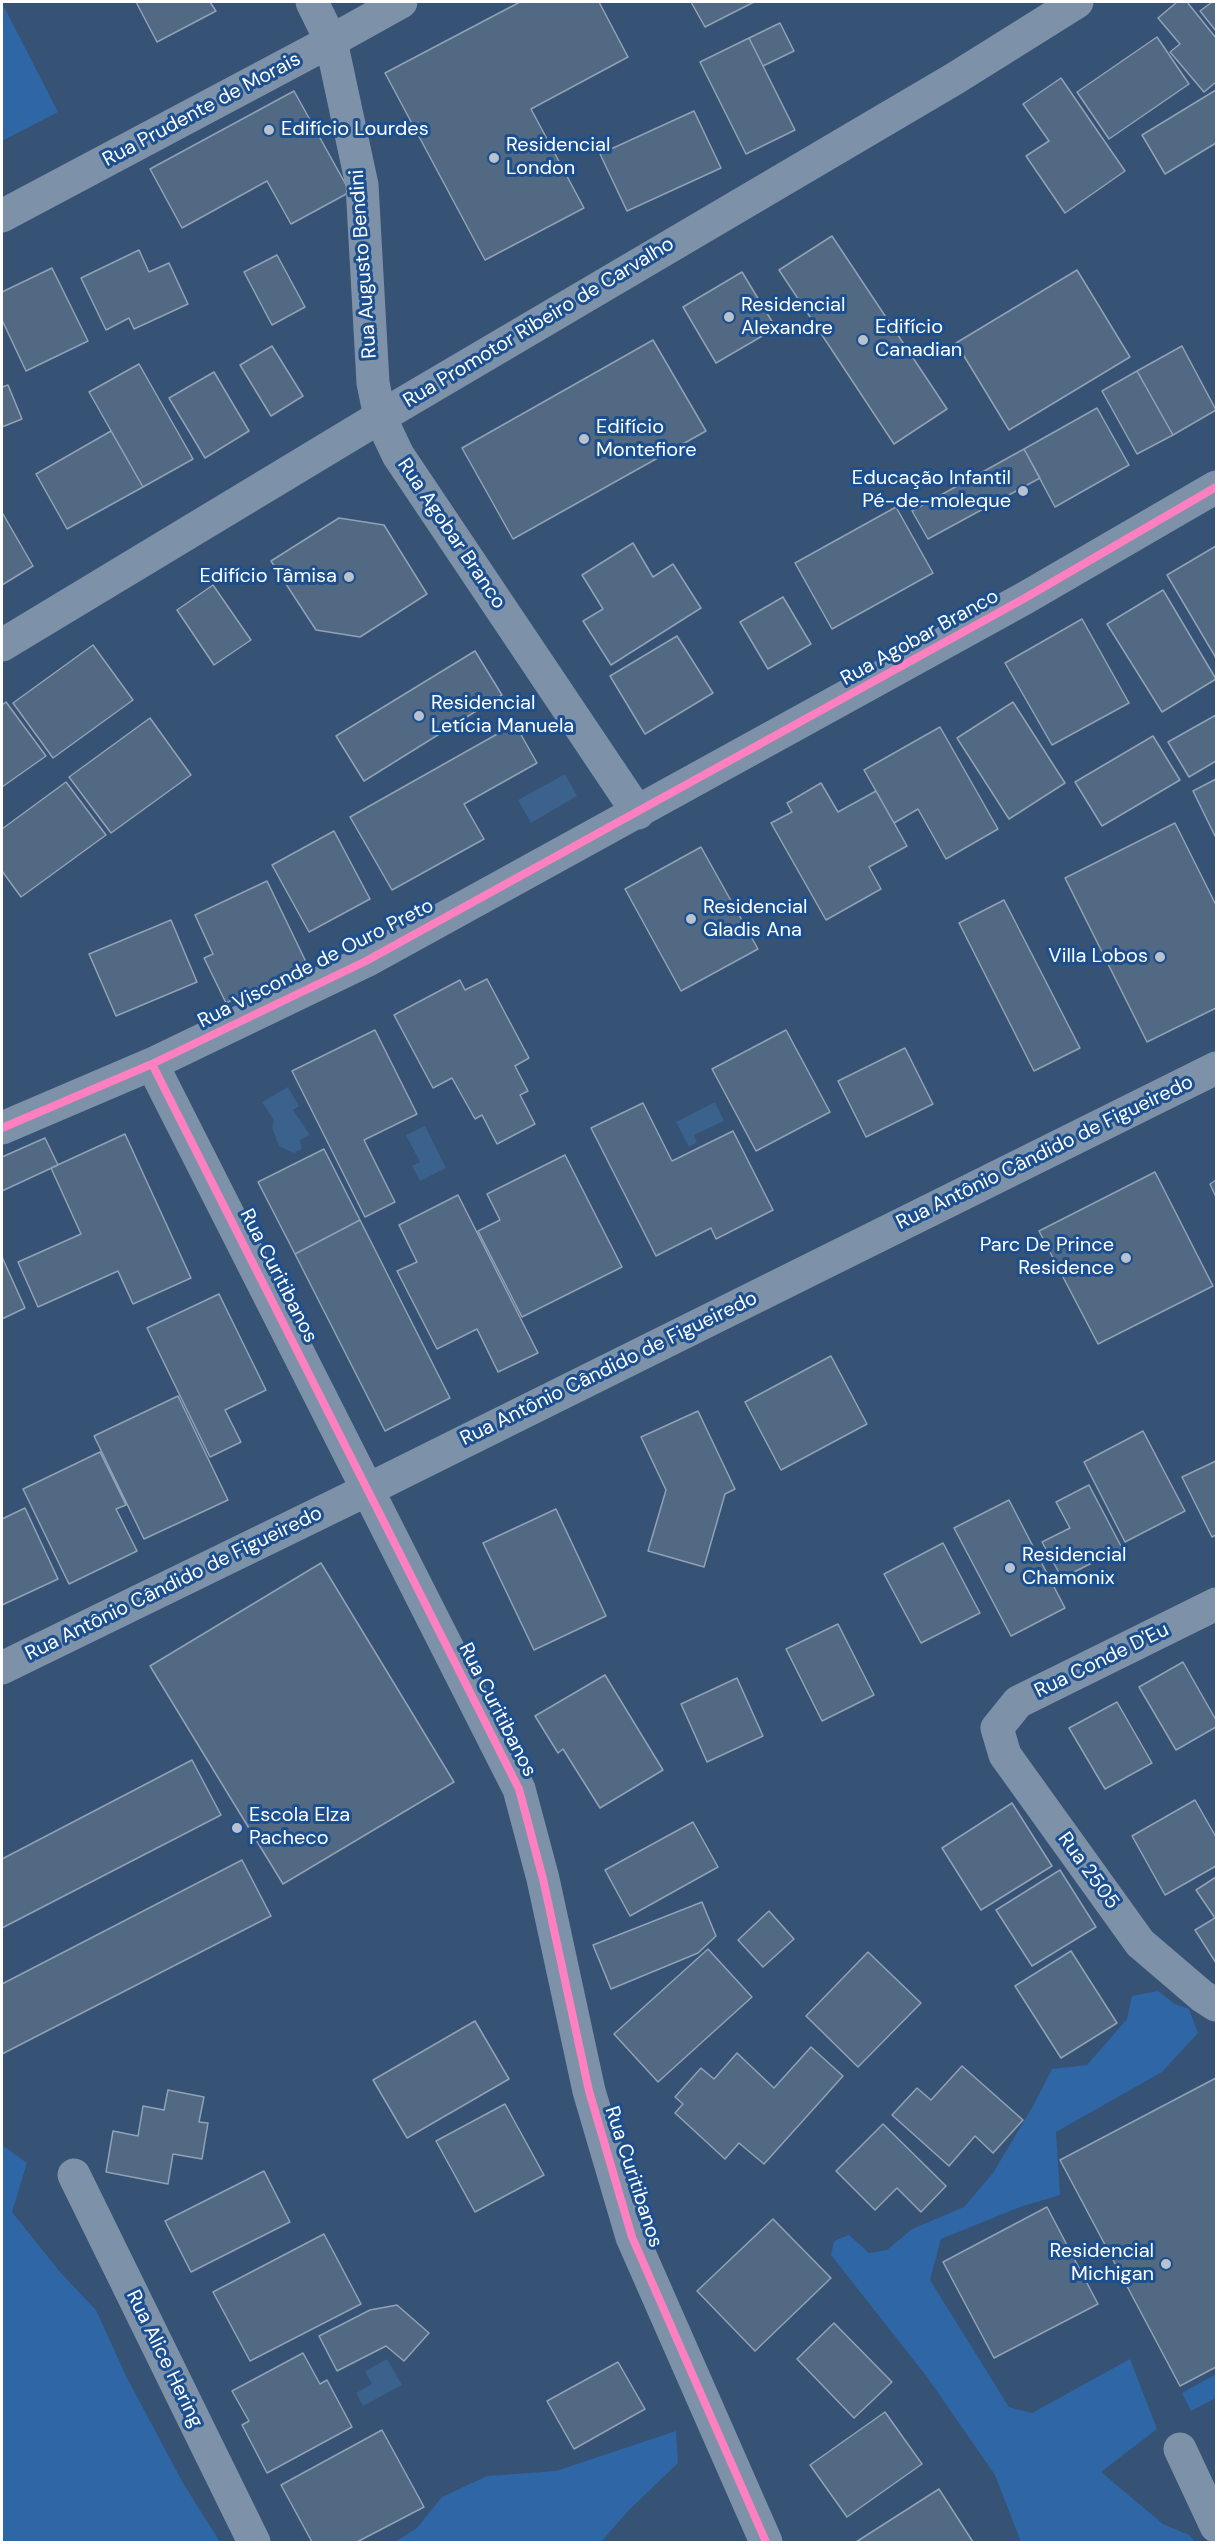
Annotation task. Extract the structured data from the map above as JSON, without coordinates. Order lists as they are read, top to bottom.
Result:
{
  "streets": {
    "street": [
      "Rua Prudente de Morais",
      "Rua Augusto Bendini",
      "Rua Promotor Ribeiro de Carvalho",
      "Rua Agobar Branco",
      "Rua Visconde de Ouro Preto",
      "Rua Antônio Cândido de Figueiredo",
      "Rua Curitibanos",
      "Rua Conde D'Eu",
      "Rua 2505",
      "Rua Alice Hering"
    ]
  },
  "crossings": [
    ["Rua Prudente de Morais", "Rua Augusto Bendini"],
    ["Rua Augusto Bendini", "Rua Promotor Ribeiro de Carvalho"],
    ["Rua Augusto Bendini", "Rua Agobar Branco"],
    ["Rua Promotor Ribeiro de Carvalho", "Rua Agobar Branco"],
    ["Rua Agobar Branco", "Rua Visconde de Ouro Preto"],
    ["Rua Visconde de Ouro Preto", "Rua Curitibanos"],
    ["Rua Antônio Cândido de Figueiredo", "Rua Curitibanos"],
    ["Rua Conde D'Eu", "Rua 2505"]
  ],
  "places": [
    "Edifício Lourdes",
    "Residencial London",
    "Residencial Alexandre",
    "Edifício Canadian",
    "Edifício Montefiore",
    "Educação Infantil Pé-de-moleque",
    "Edifício Tâmisa",
    "Residencial Letícia Manuela",
    "Residencial Gladis Ana",
    "Villa Lobos",
    "Parc De Prince Residence",
    "Residencial Chamonix",
    "Escola Elza Pacheco",
    "Residencial Michigan"
  ]
}
